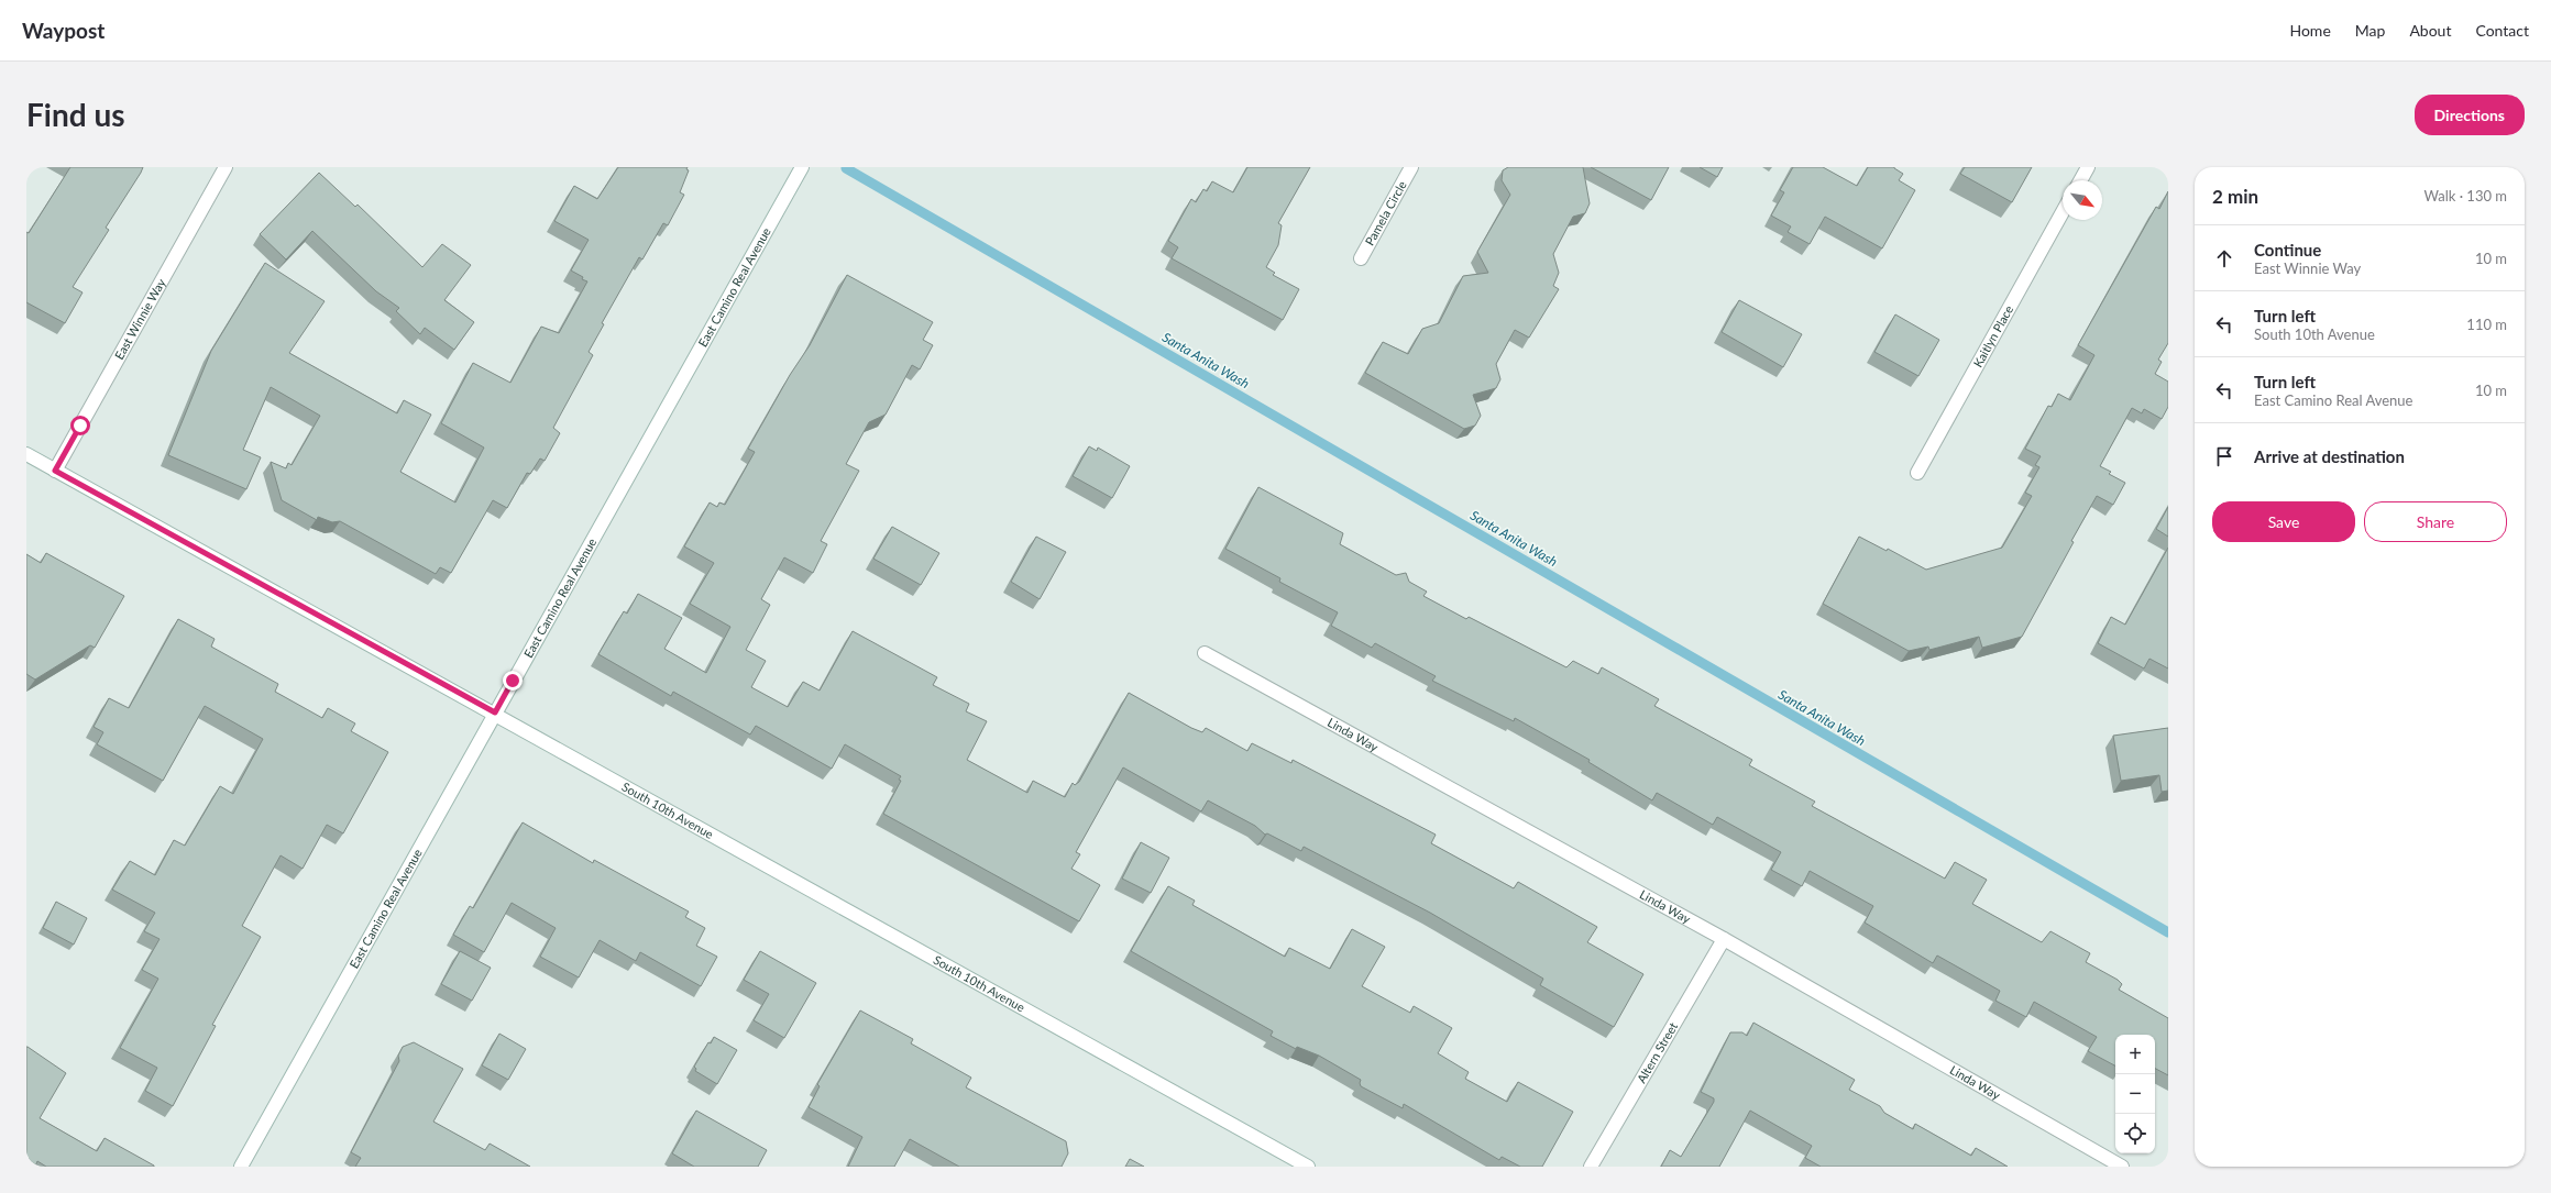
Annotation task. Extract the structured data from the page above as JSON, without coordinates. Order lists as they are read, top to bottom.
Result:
{
  "streets": {
    "street": [
      "Pamela Circle",
      "East Camino Real Avenue",
      "East Winnie Way",
      "Kaitlyn Place",
      "Linda Way",
      "South 10th Avenue",
      "Altern Street"
    ]
  },
  "crossings": [
    ["East Camino Real Avenue", "South 10th Avenue"],
    ["East Winnie Way", "South 10th Avenue"],
    ["Linda Way", "Altern Street"]
  ],
  "water": ["Santa Anita Wash"],
  "north": "bottom right",
  "page": {
    "header": "Waypost",
    "nav": [
      "Home",
      "Map",
      "About",
      "Contact"
    ],
    "buttons": [
      "Directions",
      ["Save", "Share"]
    ],
    "title": "Find us",
    "heading": ["2 min", "Walk · 130 m"],
    "list": [
      ["Continue", "East Winnie Way", "10 m"],
      ["Turn left", "South 10th Avenue", "110 m"],
      ["Turn left", "East Camino Real Avenue", "10 m"],
      "Arrive at destination"
    ],
    "map_buttons": ["+", "−"]
  }
}
